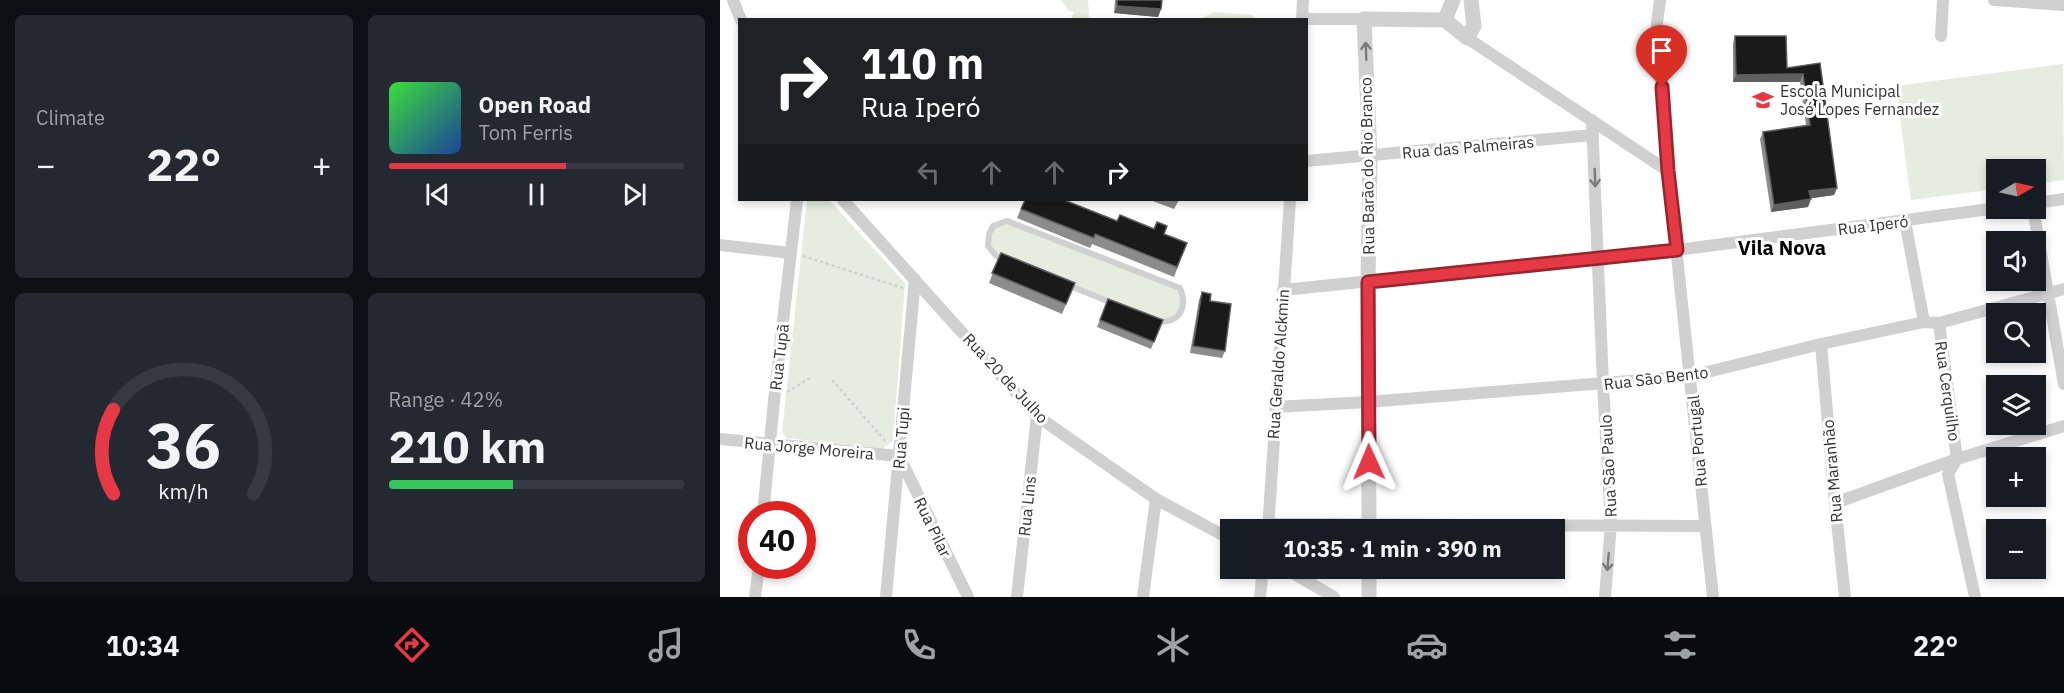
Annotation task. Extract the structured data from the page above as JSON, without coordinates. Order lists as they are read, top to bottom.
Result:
{
  "streets": {
    "street": [
      "Rua das Palmeiras",
      "Rua Barão do Rio Branco",
      "Rua Iperó",
      "Rua Tupã",
      "Rua Geraldo Alckmin",
      "Rua 20 de Julho",
      "Rua São Bento",
      "Rua Cerquilho",
      "Rua Tupi",
      "Rua Portugal",
      "Rua Jorge Moreira",
      "Rua São Paulo",
      "Rua Maranhão",
      "Rua Lins",
      "Rua Pilar"
    ]
  },
  "crossings": [
    ["Rua das Palmeiras", "Rua Barão do Rio Branco"],
    ["Rua das Palmeiras", "Rua São Paulo"],
    ["Rua Barão do Rio Branco", "Rua Iperó"],
    ["Rua Barão do Rio Branco", "Rua São Bento"],
    ["Rua Iperó", "Rua Geraldo Alckmin"],
    ["Rua Iperó", "Rua Portugal"],
    ["Rua Iperó", "Rua São Paulo"],
    ["Rua Tupã", "Rua Jorge Moreira"],
    ["Rua Geraldo Alckmin", "Rua São Bento"],
    ["Rua 20 de Julho", "Rua Tupi"],
    ["Rua 20 de Julho", "Rua Lins"],
    ["Rua São Bento", "Rua Cerquilho"],
    ["Rua São Bento", "Rua Portugal"],
    ["Rua São Bento", "Rua São Paulo"],
    ["Rua São Bento", "Rua Maranhão"],
    ["Rua Tupi", "Rua Jorge Moreira"],
    ["Rua Tupi", "Rua Pilar"],
    ["Rua Jorge Moreira", "Rua Pilar"]
  ],
  "one_way": ["Rua São Paulo"],
  "districts": ["Vila Nova"],
  "places": {
    "school or university": ["Escola Municipal José Lopes Fernandez"]
  },
  "north": "right",
  "page": {
    "tile": [
      "Climate",
      ["Range · 42%", "210 km"]
    ],
    "turn": ["110 m", "Rua Iperó"],
    "song": ["Open Road", "Tom Ferris"],
    "heat": ["−", "22°", "+"],
    "map_buttons": ["+", "−"],
    "limit": "40",
    "trip": "10:35 · 1 min · 390 m",
    "tabs": ["10:34", "22°"],
    "gauge": ["36", "km/h"]
  }
}
